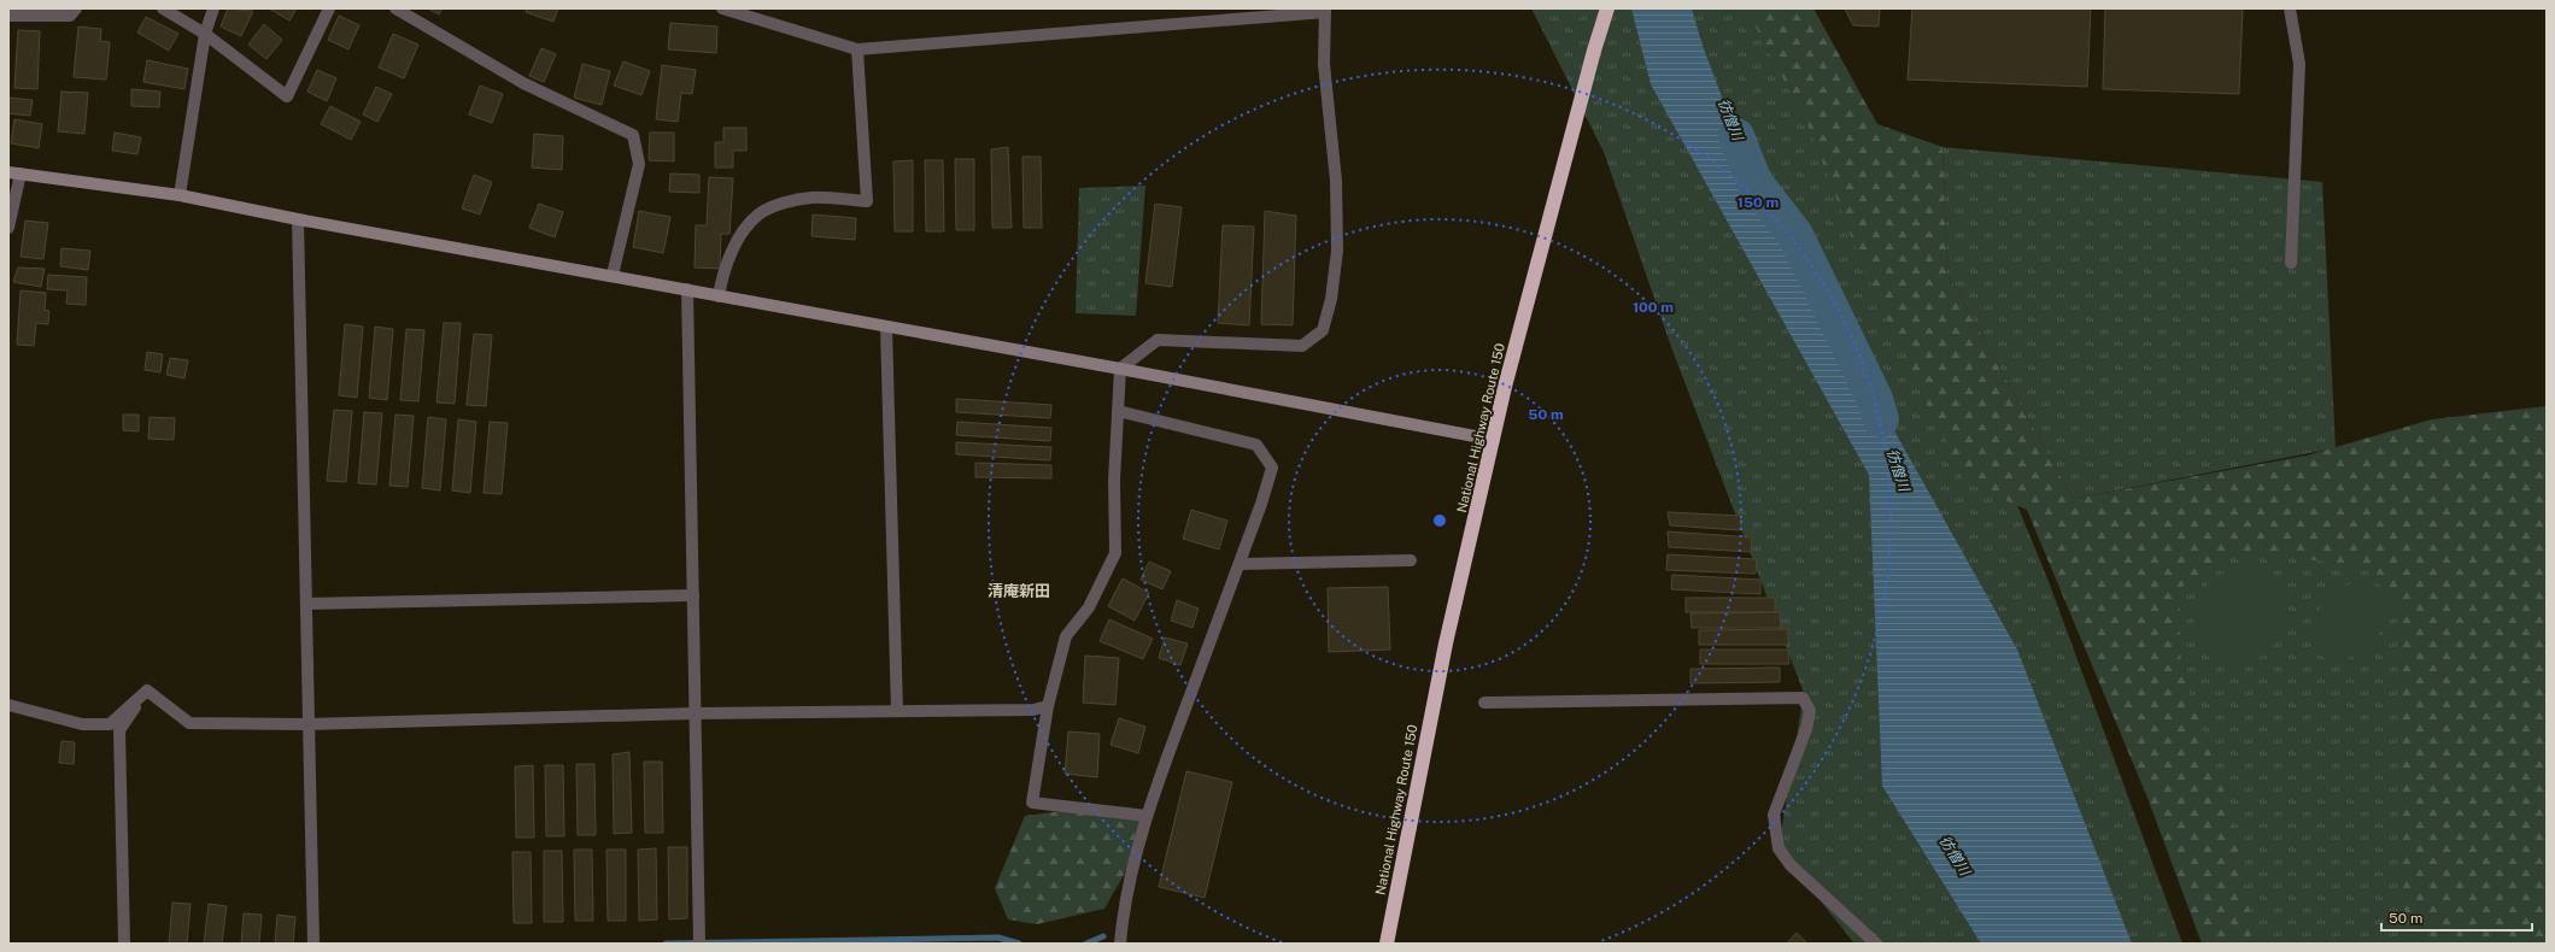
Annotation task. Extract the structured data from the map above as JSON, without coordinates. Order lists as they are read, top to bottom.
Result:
{
  "streets": {
    "highway": ["National Highway Route 150"]
  },
  "districts": ["清庵新田"],
  "water": ["彷僧川"],
  "scale_bar": "50 m",
  "rings": ["150 m", "100 m", "50 m"]
}
